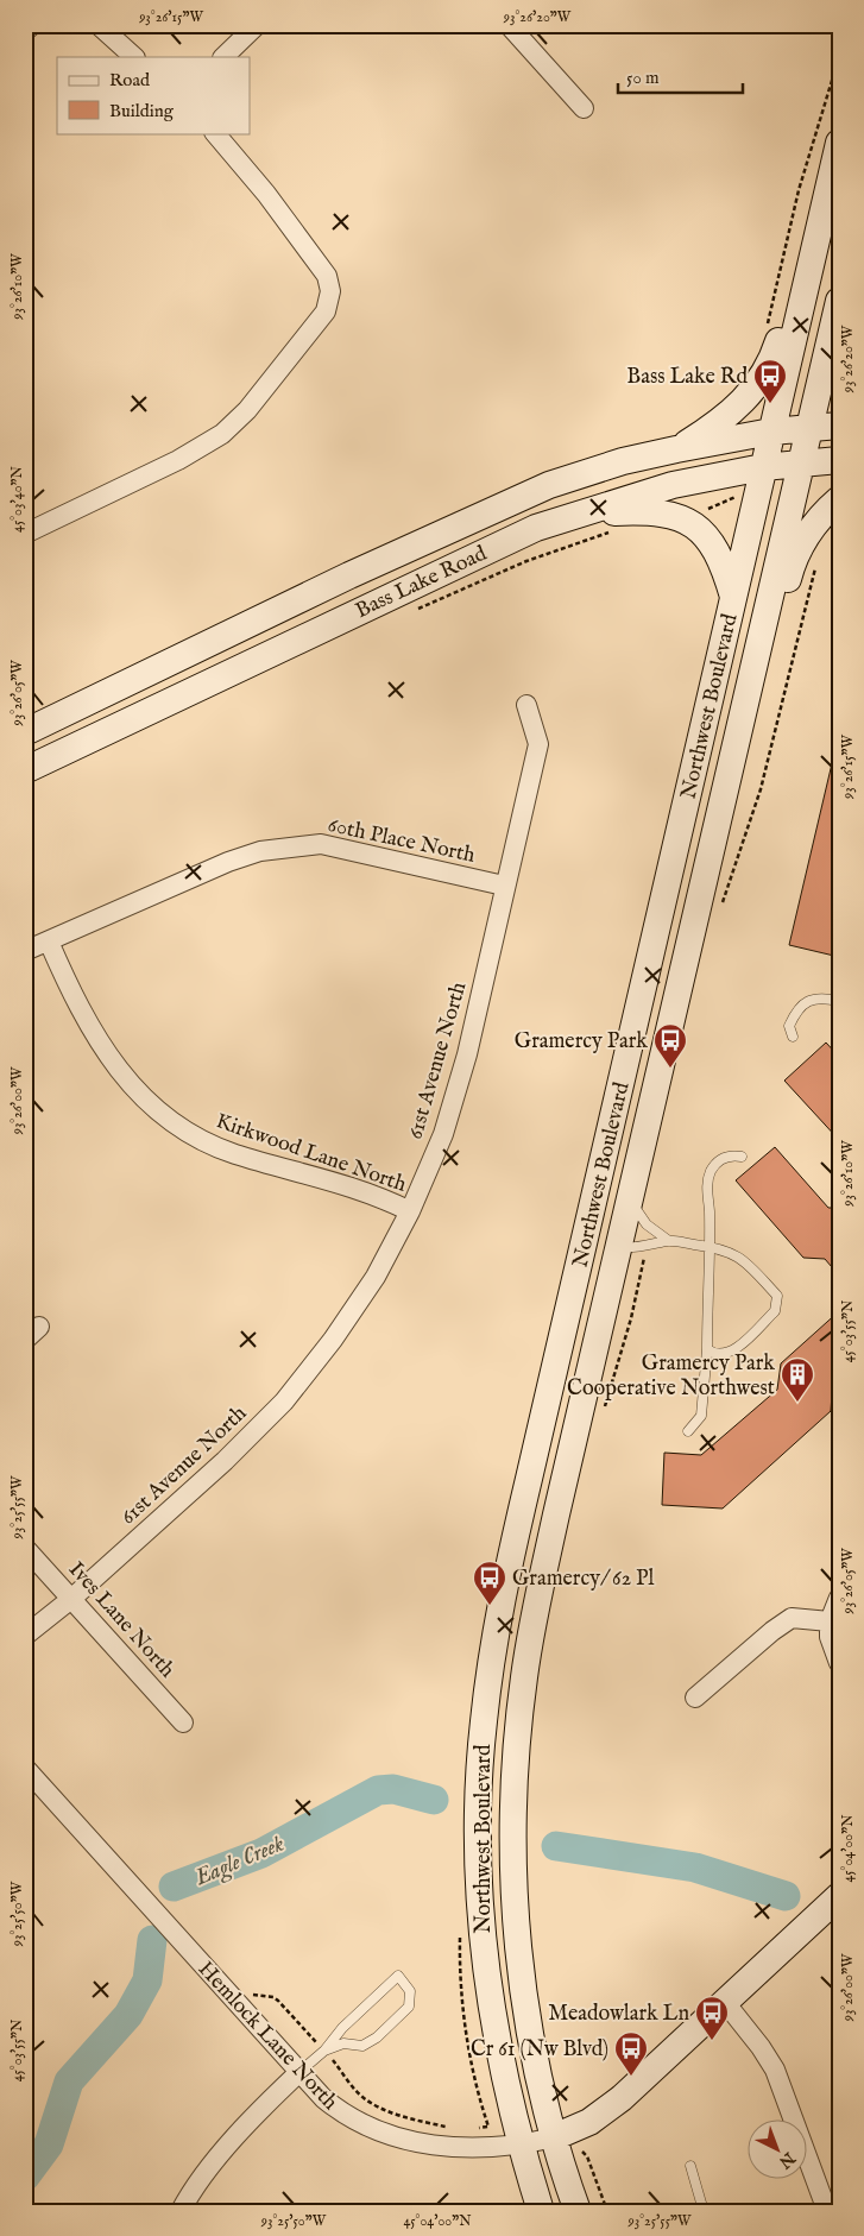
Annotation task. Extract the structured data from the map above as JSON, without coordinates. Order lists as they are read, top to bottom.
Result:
{
  "streets": {
    "main road": ["Bass Lake Road", "Northwest Boulevard"],
    "street": [
      "60th Place North",
      "61st Avenue North",
      "Kirkwood Lane North",
      "Ives Lane North",
      "Hemlock Lane North"
    ]
  },
  "crossings": [
    ["Bass Lake Road", "Northwest Boulevard"],
    ["Northwest Boulevard", "Hemlock Lane North"],
    ["60th Place North", "61st Avenue North"],
    ["60th Place North", "Kirkwood Lane North"],
    ["61st Avenue North", "Kirkwood Lane North"],
    ["61st Avenue North", "Ives Lane North"]
  ],
  "water": ["Eagle Creek"],
  "places": {
    "bus stop": [
      "Bass Lake Rd",
      "Gramercy Park",
      "Gramercy/ 62 Pl",
      "Meadowlark Ln",
      "Cr 61 (Nw Blvd)"
    ],
    "building": ["Gramercy Park Cooperative Northwest"]
  },
  "legend": ["Road", "Building"],
  "scale_bar": "50 m",
  "north": "bottom right",
  "coordinates": [
    "93°26'15\"W",
    "93°26'20\"W",
    "93°26'10\"W",
    "45°03'40\"N",
    "93°26'05\"W",
    "93°26'00\"W",
    "45°03'55\"N",
    "93°25'55\"W",
    "45°04'00\"N",
    "93°25'50\"W"
  ]
}
